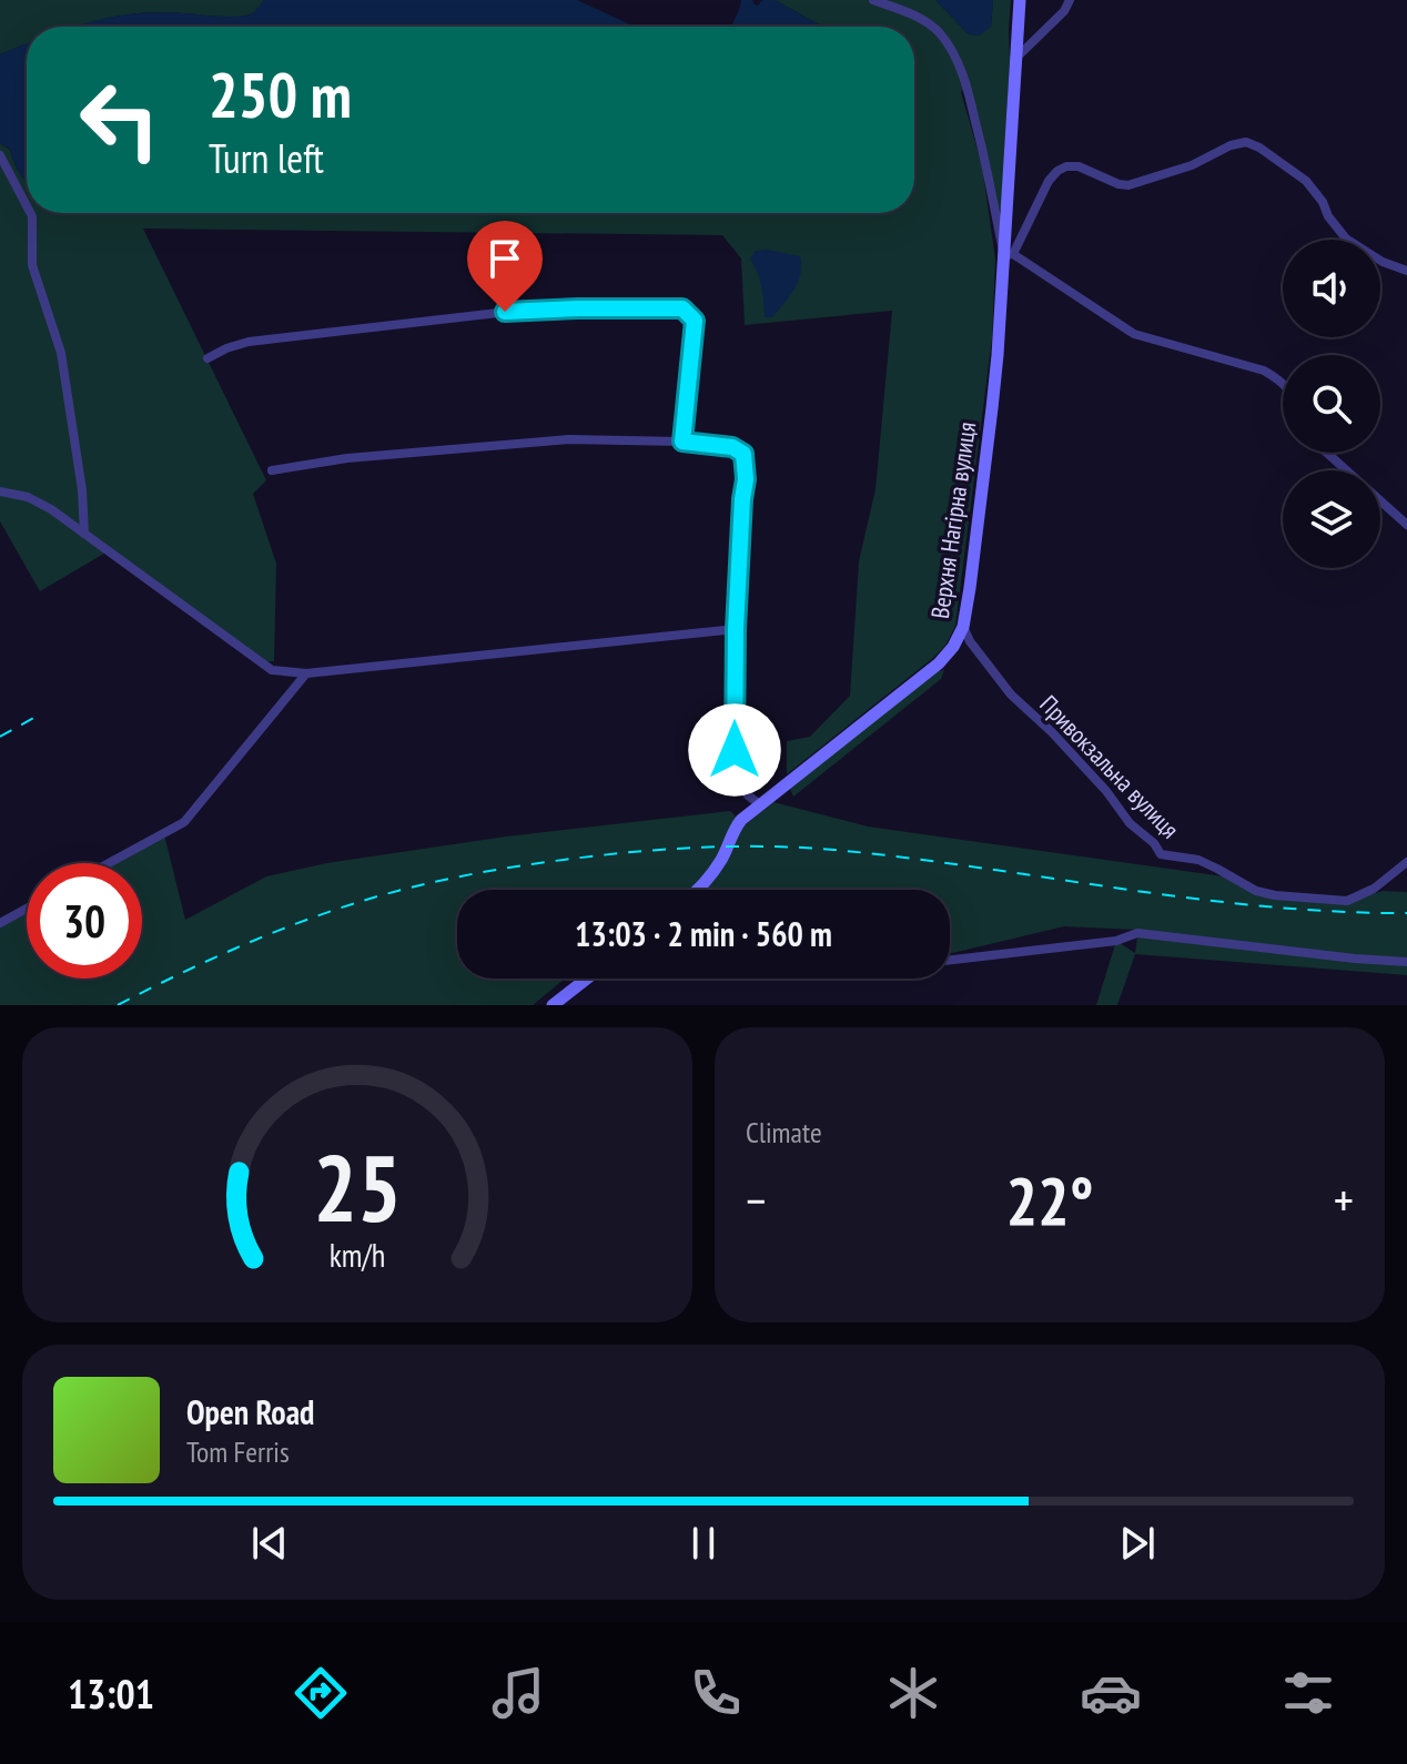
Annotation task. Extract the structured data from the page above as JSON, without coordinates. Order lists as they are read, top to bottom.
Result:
{
  "streets": {
    "main road": ["Верхня Нагірна вулиця"],
    "street": ["Привокзальна вулиця"]
  },
  "crossings": [
    ["Верхня Нагірна вулиця", "Привокзальна вулиця"]
  ],
  "page": {
    "turn": ["250 m", "Turn left"],
    "limit": "30",
    "trip": "13:03 · 2 min · 560 m",
    "tile": "Climate",
    "heat": ["−", "22°", "+"],
    "song": ["Open Road", "Tom Ferris"],
    "tabs": "13:01",
    "gauge": ["25", "km/h"]
  }
}
